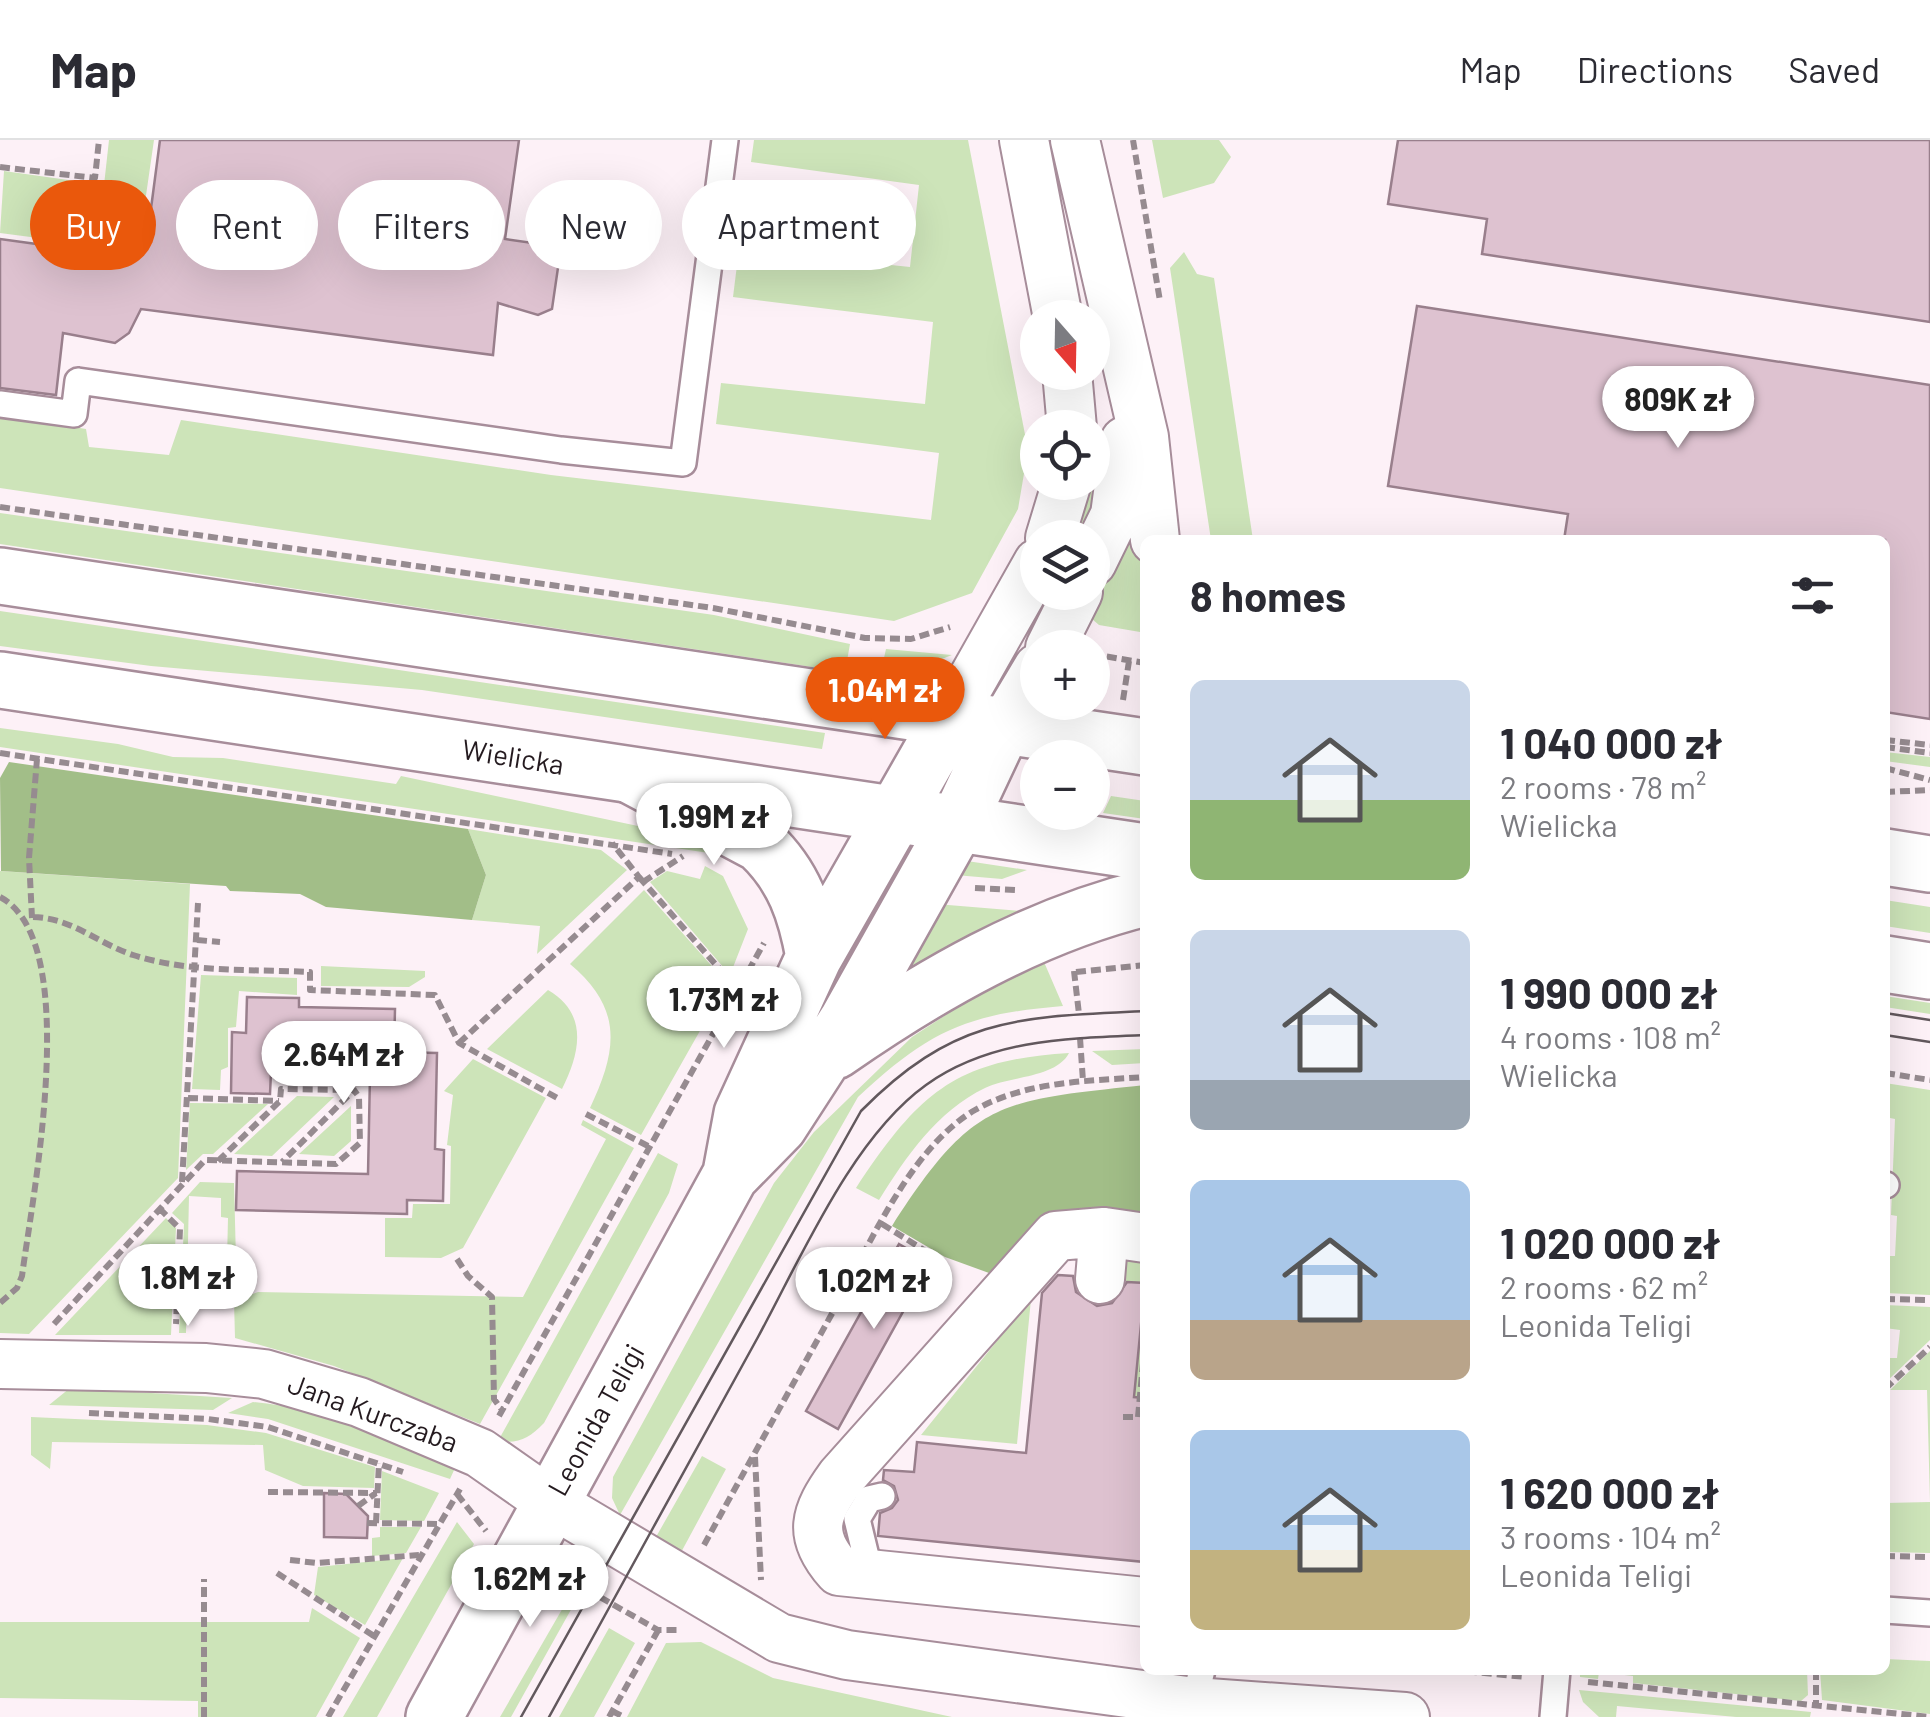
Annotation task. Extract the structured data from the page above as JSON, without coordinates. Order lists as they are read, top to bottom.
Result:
{
  "streets": {
    "main road": ["Wielicka", "Leonida Teligi"],
    "street": ["Jana Kurczaba"]
  },
  "crossings": [
    ["Wielicka", "Leonida Teligi"],
    ["Jana Kurczaba", "Leonida Teligi"]
  ],
  "north": "bottom",
  "page": {
    "header": "Map",
    "nav": ["Map", "Directions", "Saved"],
    "chip": [
      "Buy",
      "Rent",
      "Filters",
      "New",
      "Apartment"
    ],
    "map_buttons": ["+", "−"],
    "price": [
      "809K zł",
      "1.04M zł",
      "1.99M zł",
      "1.73M zł",
      "2.64M zł",
      "1.8M zł",
      "1.02M zł",
      "1.62M zł"
    ],
    "heading": "8 homes",
    "list": [
      {
        "name": "1 040 000 zł",
        "note": "2 rooms · 78 m² · Wielicka"
      },
      {
        "name": "1 990 000 zł",
        "note": "4 rooms · 108 m² · Wielicka"
      },
      {
        "name": "1 020 000 zł",
        "note": "2 rooms · 62 m² · Leonida Teligi"
      },
      {
        "name": "1 620 000 zł",
        "note": "3 rooms · 104 m² · Leonida Teligi"
      }
    ]
  }
}
